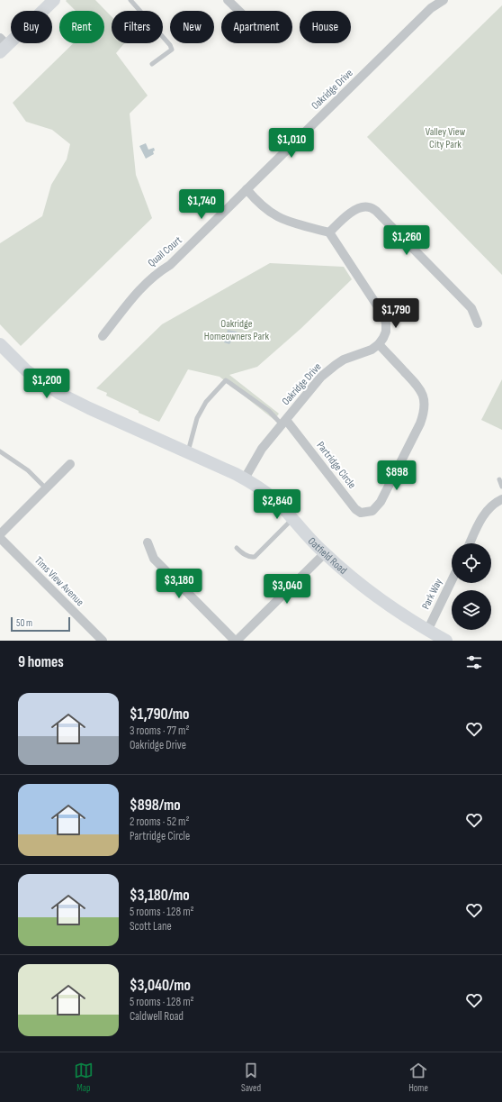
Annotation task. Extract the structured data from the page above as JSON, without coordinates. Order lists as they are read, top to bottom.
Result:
{
  "streets": {
    "main road": ["Oatfield Road"],
    "street": [
      "Oakridge Drive",
      "Quail Court",
      "Partridge Circle",
      "Tims View Avenue",
      "Park Way"
    ]
  },
  "crossings": [
    ["Oakridge Drive", "Quail Court"],
    ["Oakridge Drive", "Partridge Circle"],
    ["Oakridge Drive", "Oatfield Road"],
    ["Oatfield Road", "Park Way"]
  ],
  "parks": ["Valley View City Park", "Oakridge Homeowners Park"],
  "scale_bar": "50 m",
  "page": {
    "chip": [
      "Buy",
      "Rent",
      "Filters",
      "New",
      "Apartment",
      "House"
    ],
    "price": [
      "$1,010",
      "$1,740",
      "$1,260",
      "$1,790",
      "$1,200",
      "$898",
      "$2,840",
      "$3,180",
      "$3,040"
    ],
    "scale": "50 m",
    "heading": "9 homes",
    "list": [
      {
        "name": "$1,790/mo",
        "note": "3 rooms · 77 m² · Oakridge Drive"
      },
      {
        "name": "$898/mo",
        "note": "2 rooms · 52 m² · Partridge Circle"
      },
      {
        "name": "$3,180/mo",
        "note": "5 rooms · 128 m² · Scott Lane"
      },
      {
        "name": "$3,040/mo",
        "note": "5 rooms · 128 m² · Caldwell Road"
      }
    ],
    "tabs": ["Map", "Saved", "Home"]
  }
}
